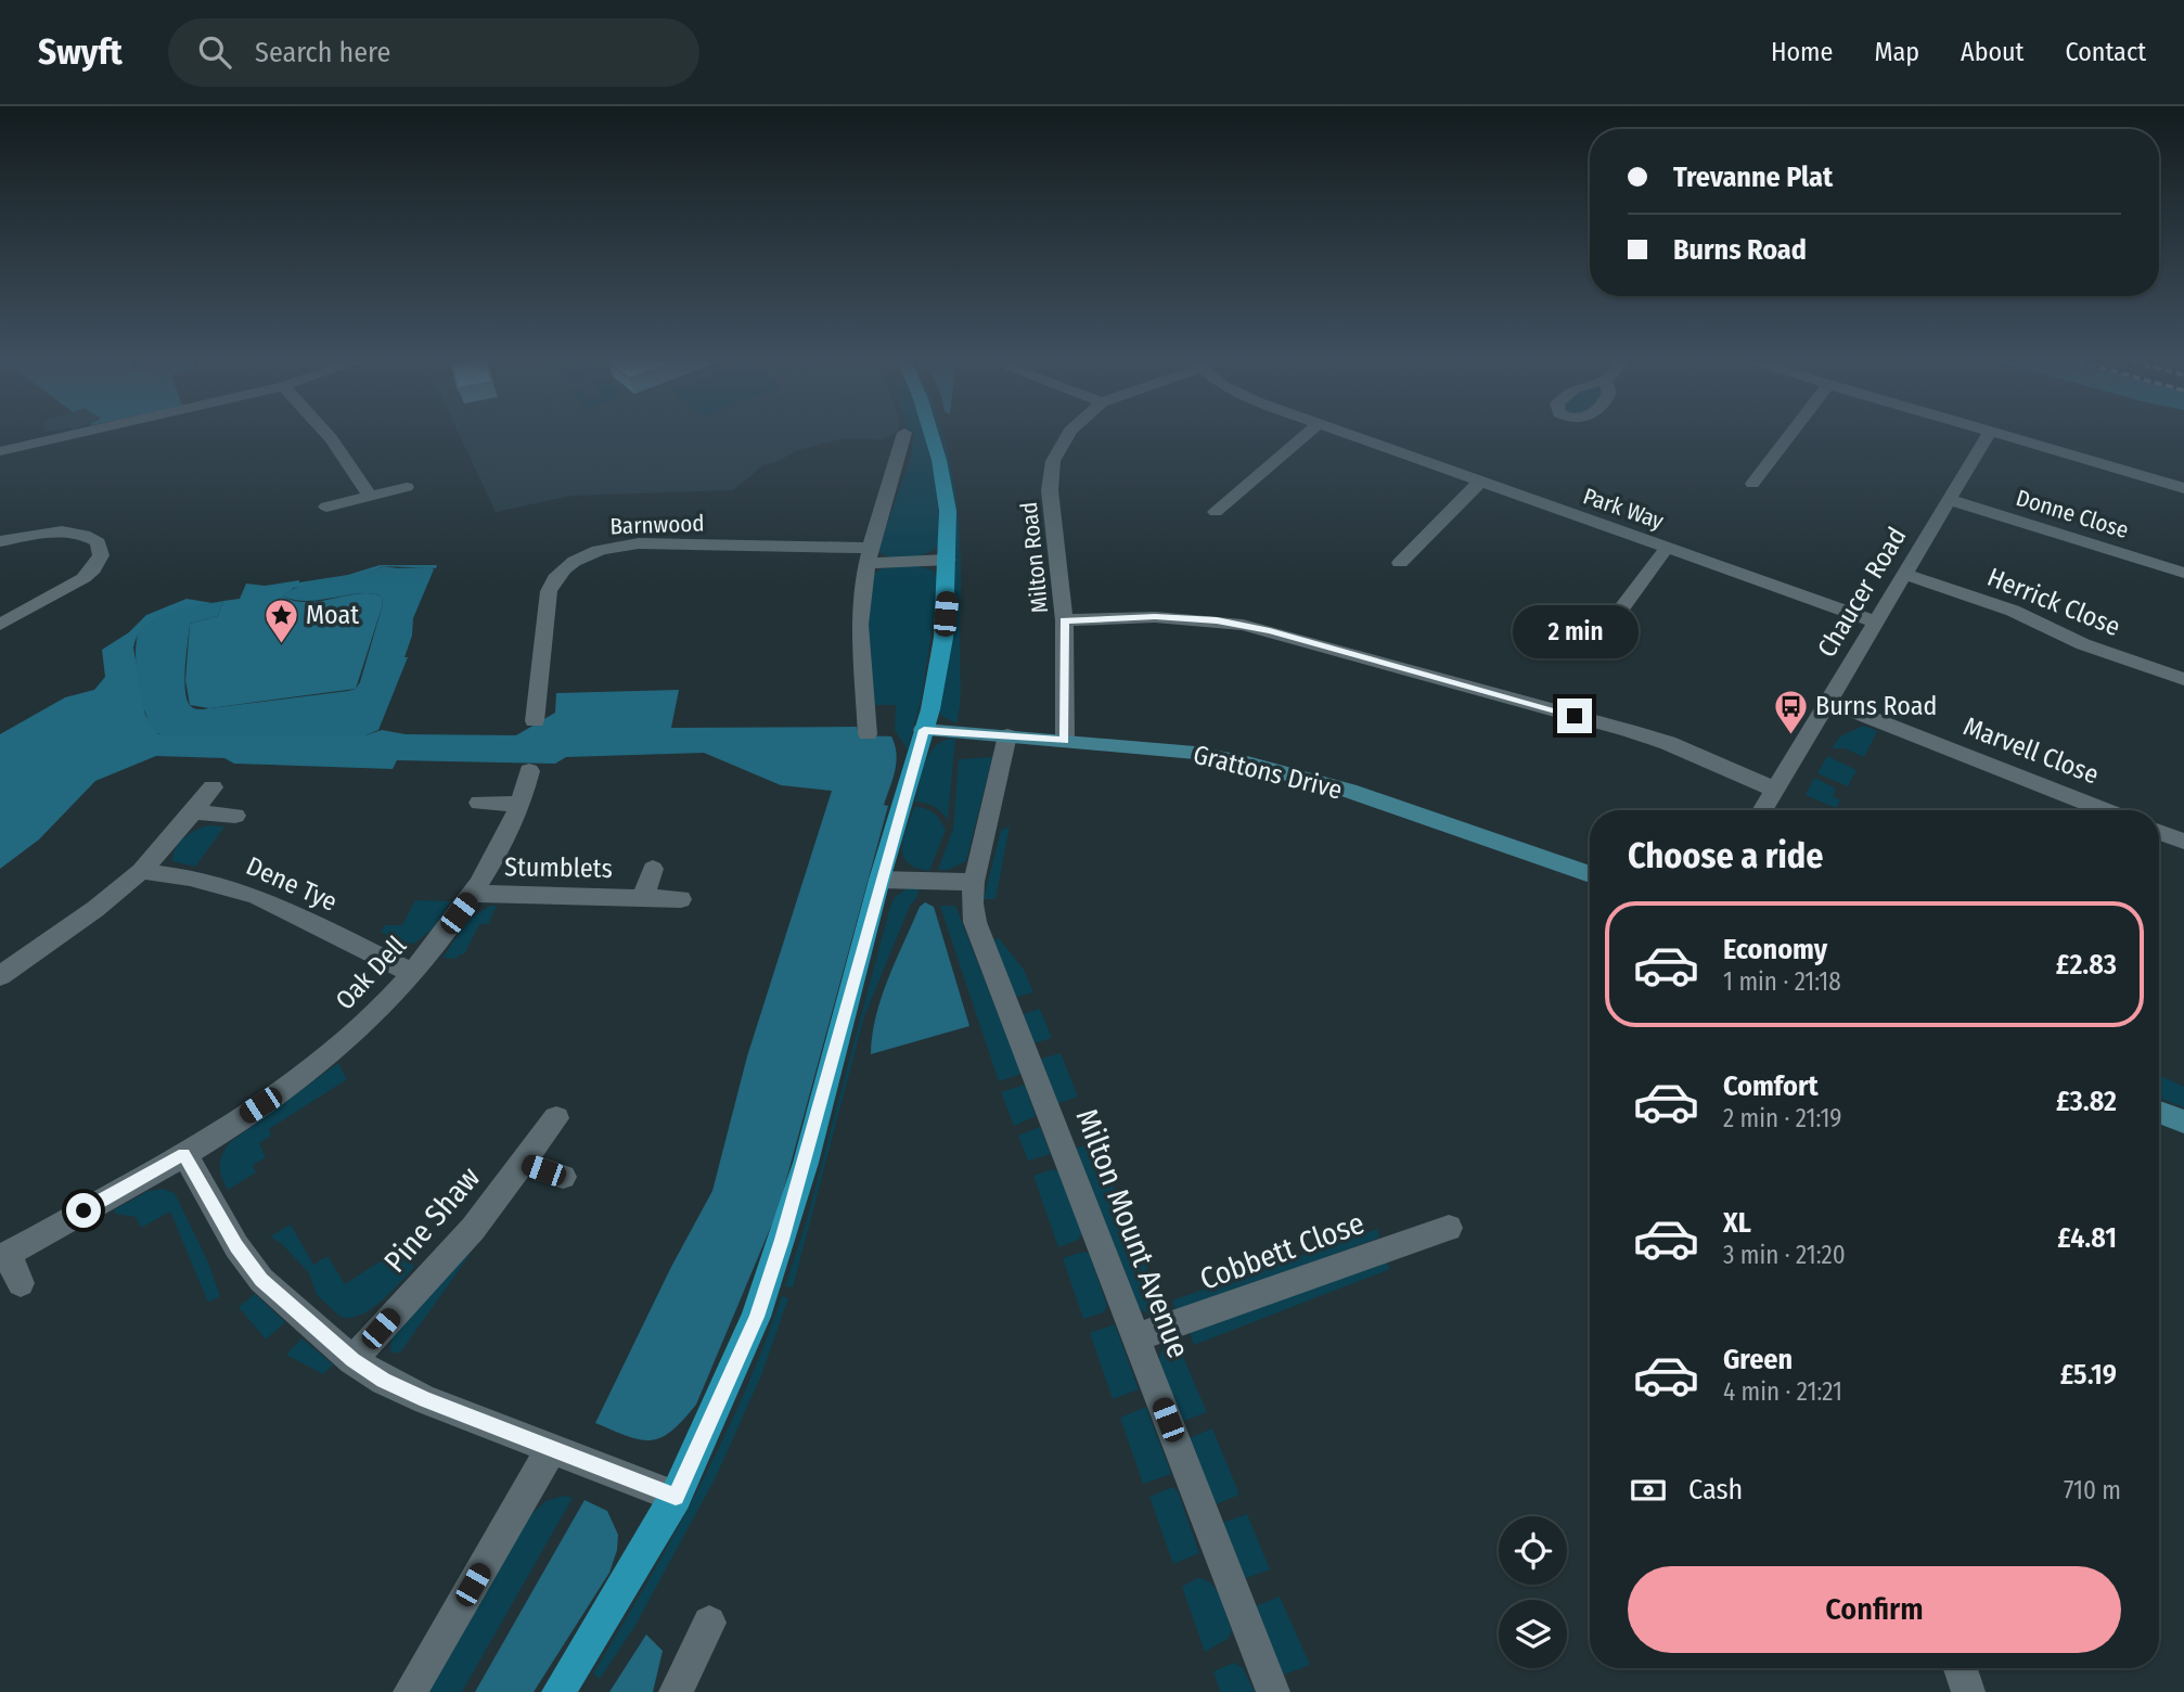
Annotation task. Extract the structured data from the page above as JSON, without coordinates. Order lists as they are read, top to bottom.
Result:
{
  "streets": {
    "street": [
      "Park Way",
      "Donne Close",
      "Barnwood",
      "Milton Road",
      "Chaucer Road",
      "Herrick Close",
      "Marvell Close",
      "Grattons Drive",
      "Stumblets",
      "Dene Tye",
      "Oak Dell",
      "Pine Shaw",
      "Milton Mount Avenue",
      "Cobbett Close"
    ]
  },
  "crossings": [
    ["Park Way", "Chaucer Road"],
    ["Donne Close", "Chaucer Road"],
    ["Milton Road", "Grattons Drive"],
    ["Chaucer Road", "Herrick Close"],
    ["Chaucer Road", "Marvell Close"],
    ["Grattons Drive", "Milton Mount Avenue"],
    ["Stumblets", "Oak Dell"],
    ["Dene Tye", "Oak Dell"],
    ["Milton Mount Avenue", "Cobbett Close"]
  ],
  "places": {
    "place": ["Moat"],
    "bus stop": ["Burns Road"]
  },
  "page": {
    "header": "Swyft",
    "search": "Search here",
    "nav": [
      "Home",
      "Map",
      "About",
      "Contact"
    ],
    "banner": ["Trevanne Plat", "Burns Road"],
    "bubble": "2 min",
    "heading": "Choose a ride",
    "list": [
      {
        "name": "Economy",
        "note": "1 min · 21:18",
        "value": "£2.83"
      },
      {
        "name": "Comfort",
        "note": "2 min · 21:19",
        "value": "£3.82"
      },
      {
        "name": "XL",
        "note": "3 min · 21:20",
        "value": "£4.81"
      },
      {
        "name": "Green",
        "note": "4 min · 21:21",
        "value": "£5.19"
      }
    ],
    "pay": ["Cash", "710 m"],
    "buttons": "Confirm"
  }
}
